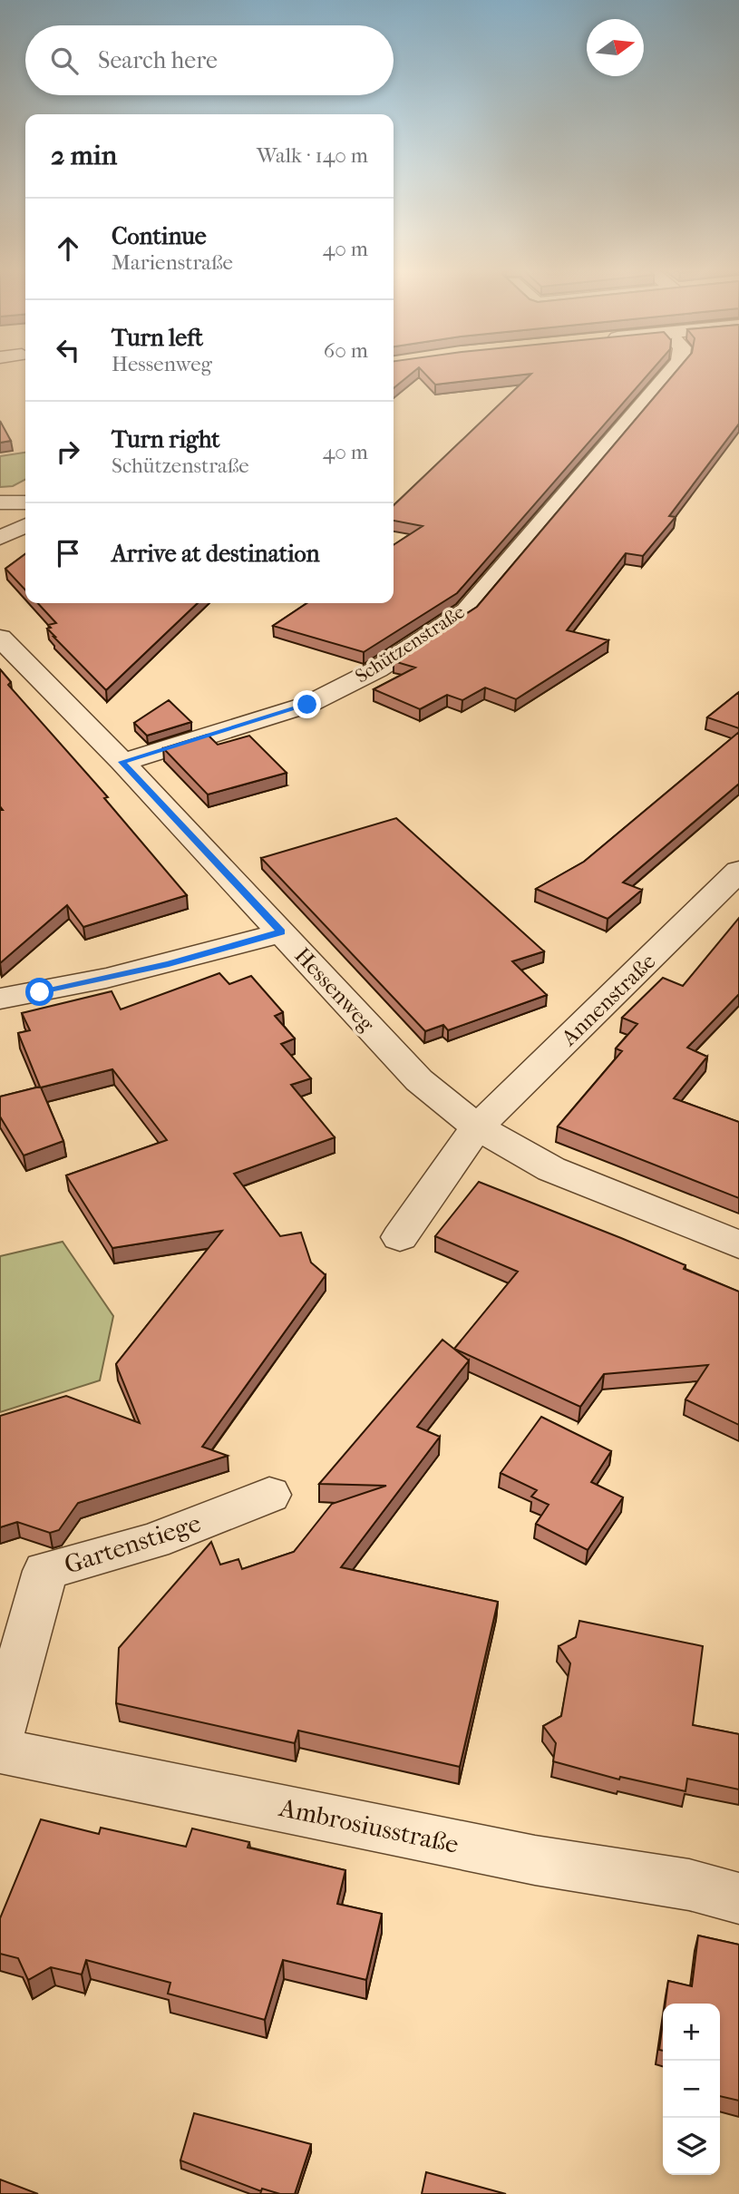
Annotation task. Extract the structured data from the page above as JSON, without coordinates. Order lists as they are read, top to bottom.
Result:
{
  "streets": {
    "street": [
      "Schützenstraße",
      "Hessenweg",
      "Annenstraße",
      "Gartenstiege",
      "Ambrosiusstraße"
    ]
  },
  "crossings": [
    ["Schützenstraße", "Hessenweg"],
    ["Hessenweg", "Annenstraße"]
  ],
  "north": "right",
  "page": {
    "search": "Search here",
    "heading": ["2 min", "Walk · 140 m"],
    "list": [
      ["Continue", "Marienstraße", "40 m"],
      ["Turn left", "Hessenweg", "60 m"],
      ["Turn right", "Schützenstraße", "40 m"],
      "Arrive at destination"
    ],
    "map_buttons": ["+", "−"]
  }
}
